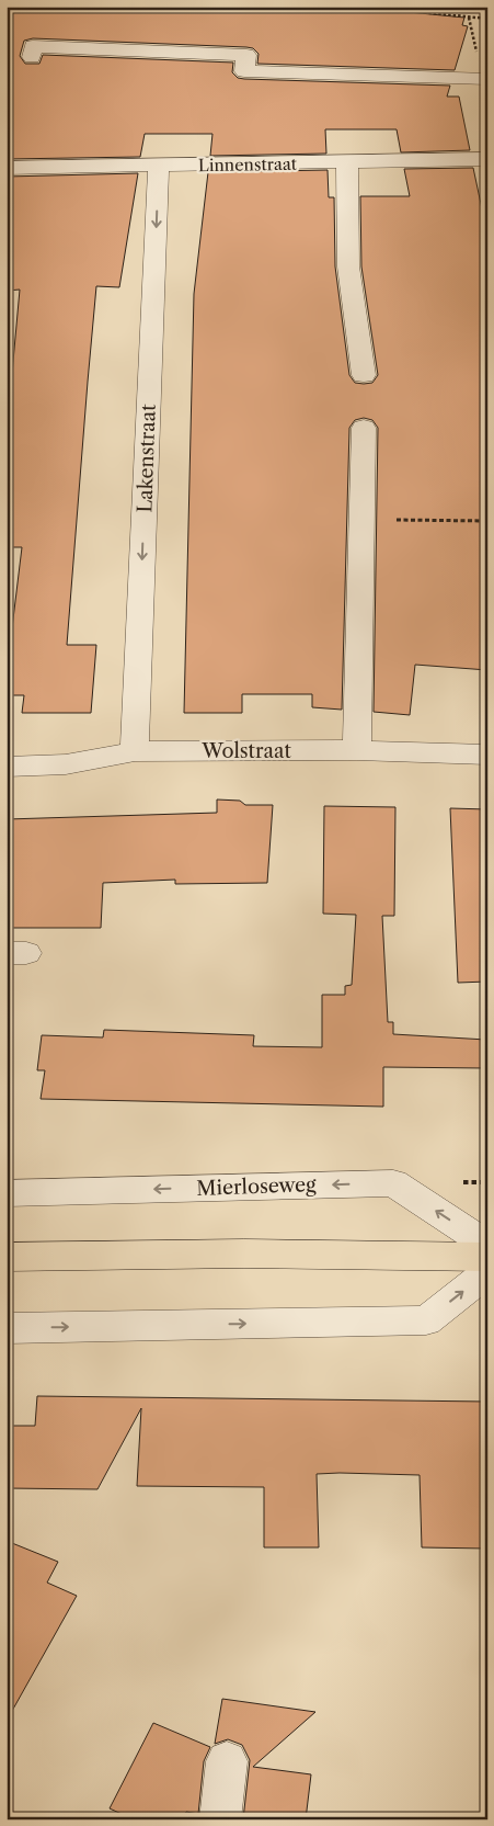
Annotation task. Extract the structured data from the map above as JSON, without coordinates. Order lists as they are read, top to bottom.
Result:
{
  "streets": {
    "street": [
      "Linnenstraat",
      "Lakenstraat",
      "Wolstraat",
      "Mierloseweg"
    ]
  },
  "crossings": [
    ["Linnenstraat", "Lakenstraat"],
    ["Lakenstraat", "Wolstraat"]
  ]
}
